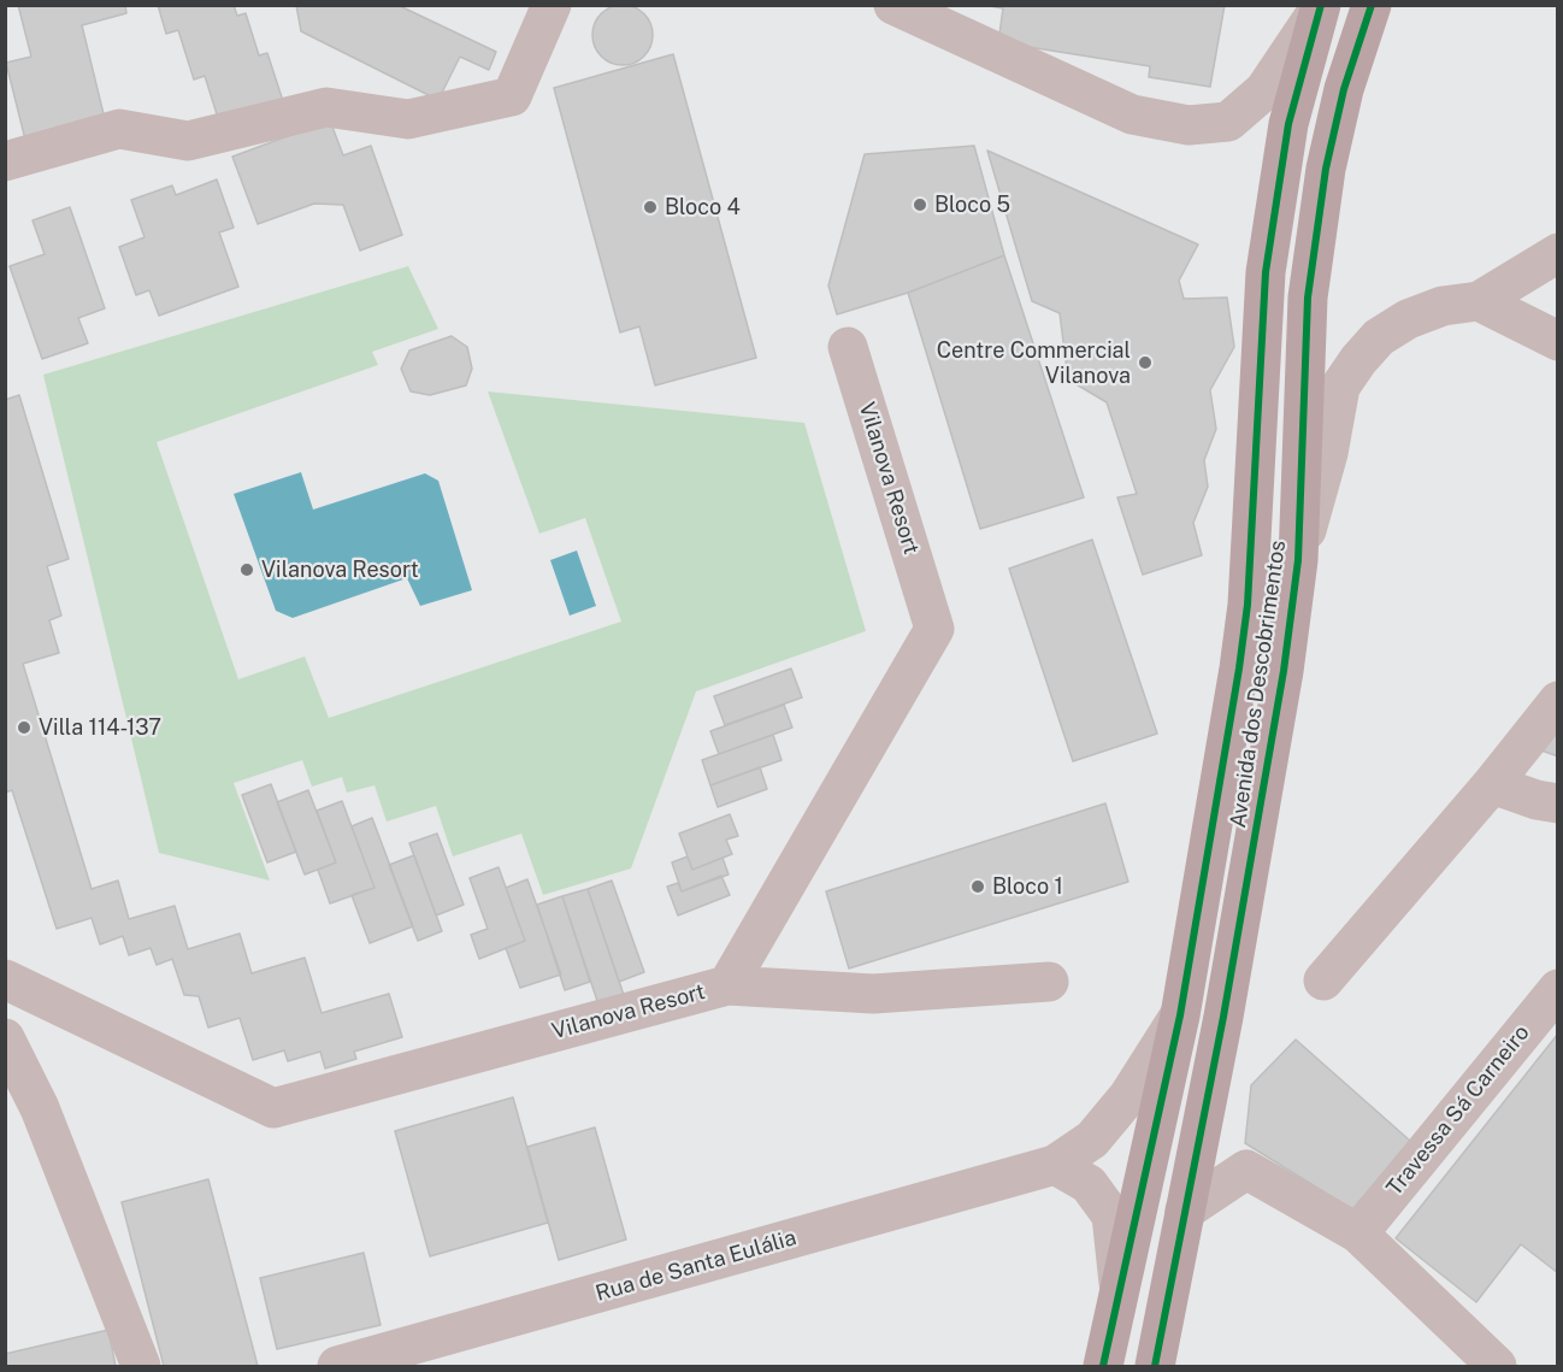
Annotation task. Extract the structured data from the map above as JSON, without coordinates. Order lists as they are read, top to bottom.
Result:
{
  "streets": {
    "main road": ["Avenida dos Descobrimentos"],
    "street": ["Vilanova Resort", "Travessa Sá Carneiro", "Rua de Santa Eulália"]
  },
  "crossings": [
    ["Avenida dos Descobrimentos", "Rua de Santa Eulália"]
  ],
  "places": [
    "Bloco 5",
    "Bloco 4",
    "Centre Commercial Vilanova",
    "Vilanova Resort",
    "Villa 114-137",
    "Bloco 1"
  ]
}
